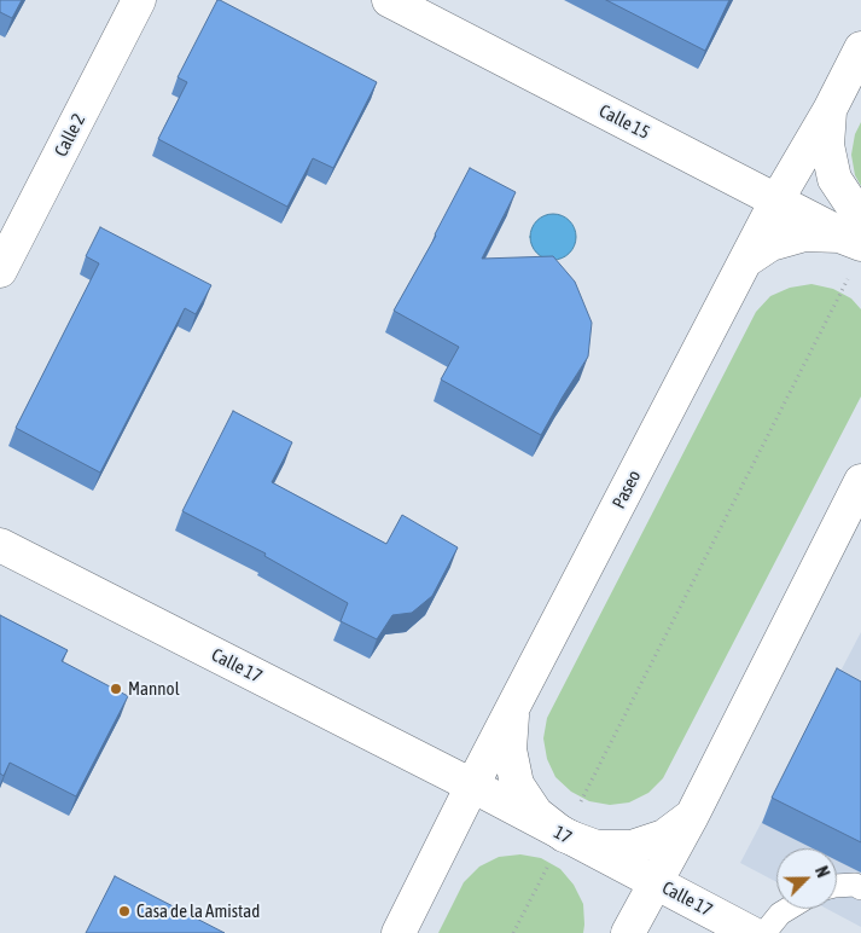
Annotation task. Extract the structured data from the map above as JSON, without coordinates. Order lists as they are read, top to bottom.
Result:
{
  "streets": {
    "main road": [
      "Calle 15",
      "Calle 2",
      "Paseo",
      "Calle 17",
      "17"
    ]
  },
  "crossings": [
    ["Calle 15", "Paseo"],
    ["Paseo", "Calle 17"],
    ["Paseo", "17"],
    ["Calle 17", "17"]
  ],
  "places": ["Mannol", "Casa de la Amistad"],
  "north": "top right"
}
